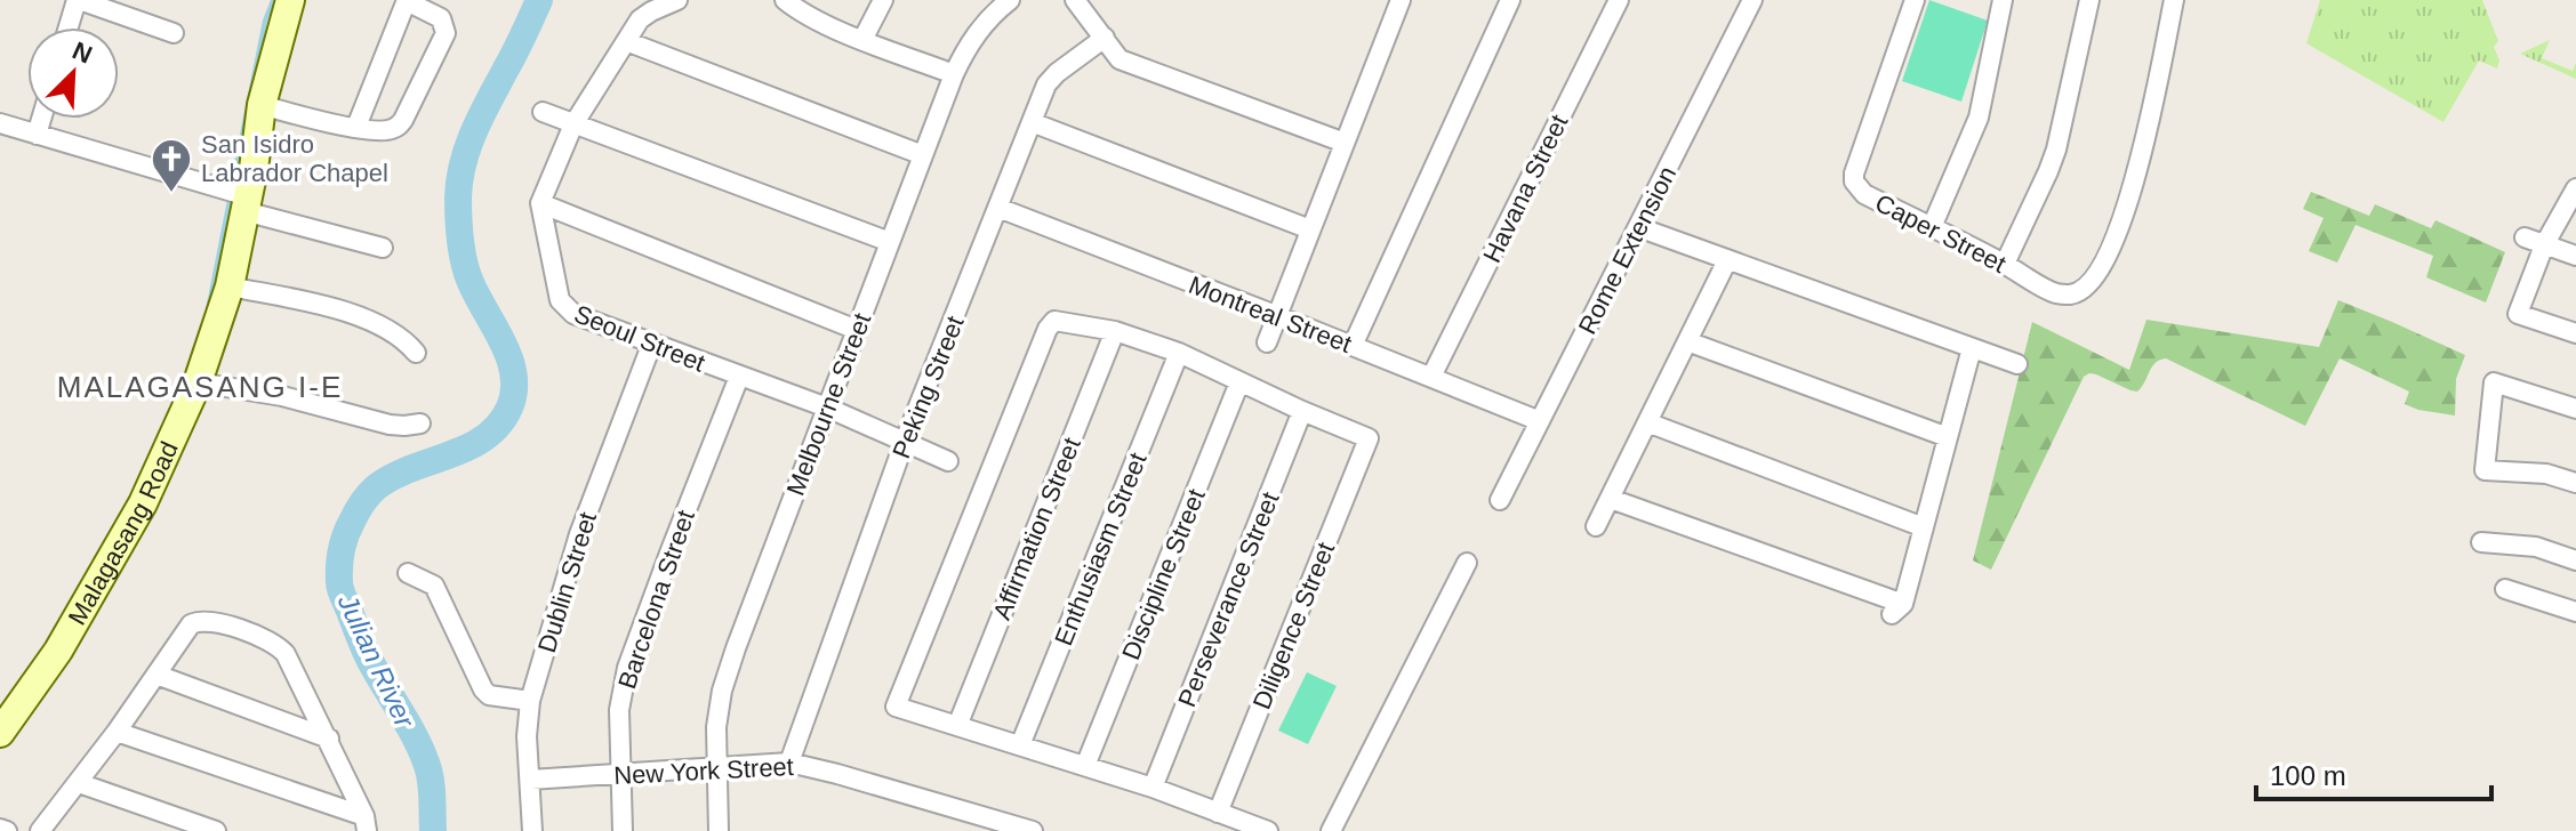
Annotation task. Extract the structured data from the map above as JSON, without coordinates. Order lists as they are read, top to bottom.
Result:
{
  "streets": {
    "main road": ["Malagasang Road"],
    "street": [
      "Havana Street",
      "Caper Street",
      "Rome Extension",
      "Montreal Street",
      "Seoul Street",
      "Peking Street",
      "Melbourne Street",
      "Affirmation Street",
      "Enthusiasm Street",
      "Discipline Street",
      "Dublin Street",
      "Barcelona Street",
      "Perseverance Street",
      "Diligence Street",
      "New York Street"
    ]
  },
  "crossings": [
    ["Havana Street", "Montreal Street"],
    ["Rome Extension", "Montreal Street"],
    ["Montreal Street", "Peking Street"],
    ["Seoul Street", "Peking Street"],
    ["Seoul Street", "Melbourne Street"],
    ["Seoul Street", "Dublin Street"],
    ["Seoul Street", "Barcelona Street"],
    ["Peking Street", "New York Street"],
    ["Melbourne Street", "New York Street"],
    ["Dublin Street", "New York Street"],
    ["Barcelona Street", "New York Street"],
    ["Perseverance Street", "Diligence Street"]
  ],
  "districts": ["MALAGASANG I-E"],
  "water": ["Julian River"],
  "places": {
    "church": ["San Isidro Labrador Chapel"]
  },
  "scale_bar": "100 m",
  "north": "top right"
}
